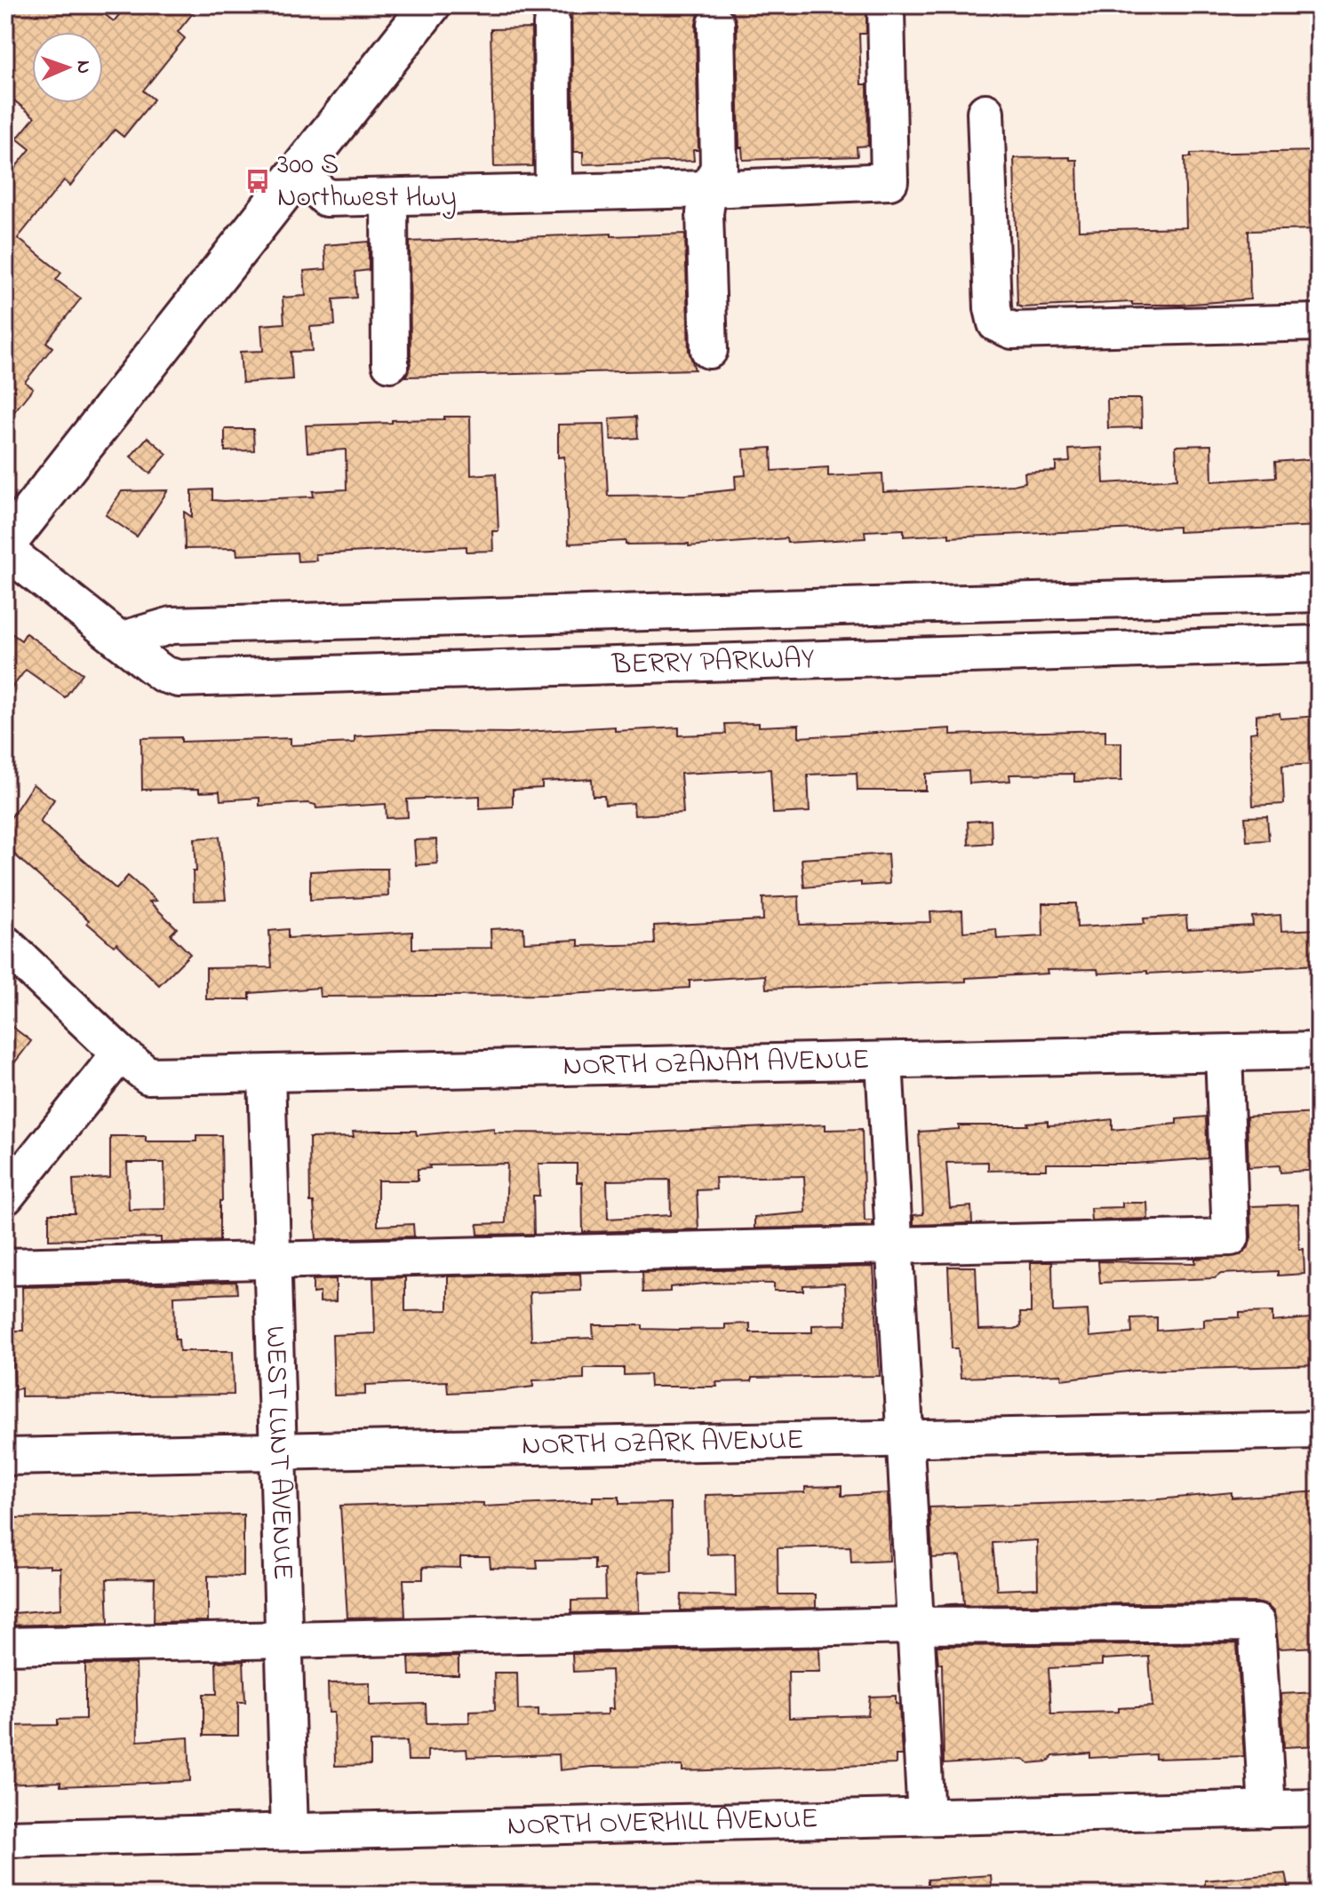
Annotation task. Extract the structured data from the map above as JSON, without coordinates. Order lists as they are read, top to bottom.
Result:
{
  "streets": {
    "street": [
      "BERRY PARKWAY",
      "NORTH OZANAM AVENUE",
      "NORTH OZARK AVENUE",
      "WEST LUNT AVENUE",
      "NORTH OVERHILL AVENUE"
    ]
  },
  "crossings": [
    ["NORTH OZANAM AVENUE", "WEST LUNT AVENUE"],
    ["NORTH OZARK AVENUE", "WEST LUNT AVENUE"],
    ["WEST LUNT AVENUE", "NORTH OVERHILL AVENUE"]
  ],
  "places": {
    "bus stop": ["300 S Northwest Hwy"]
  },
  "north": "right"
}
